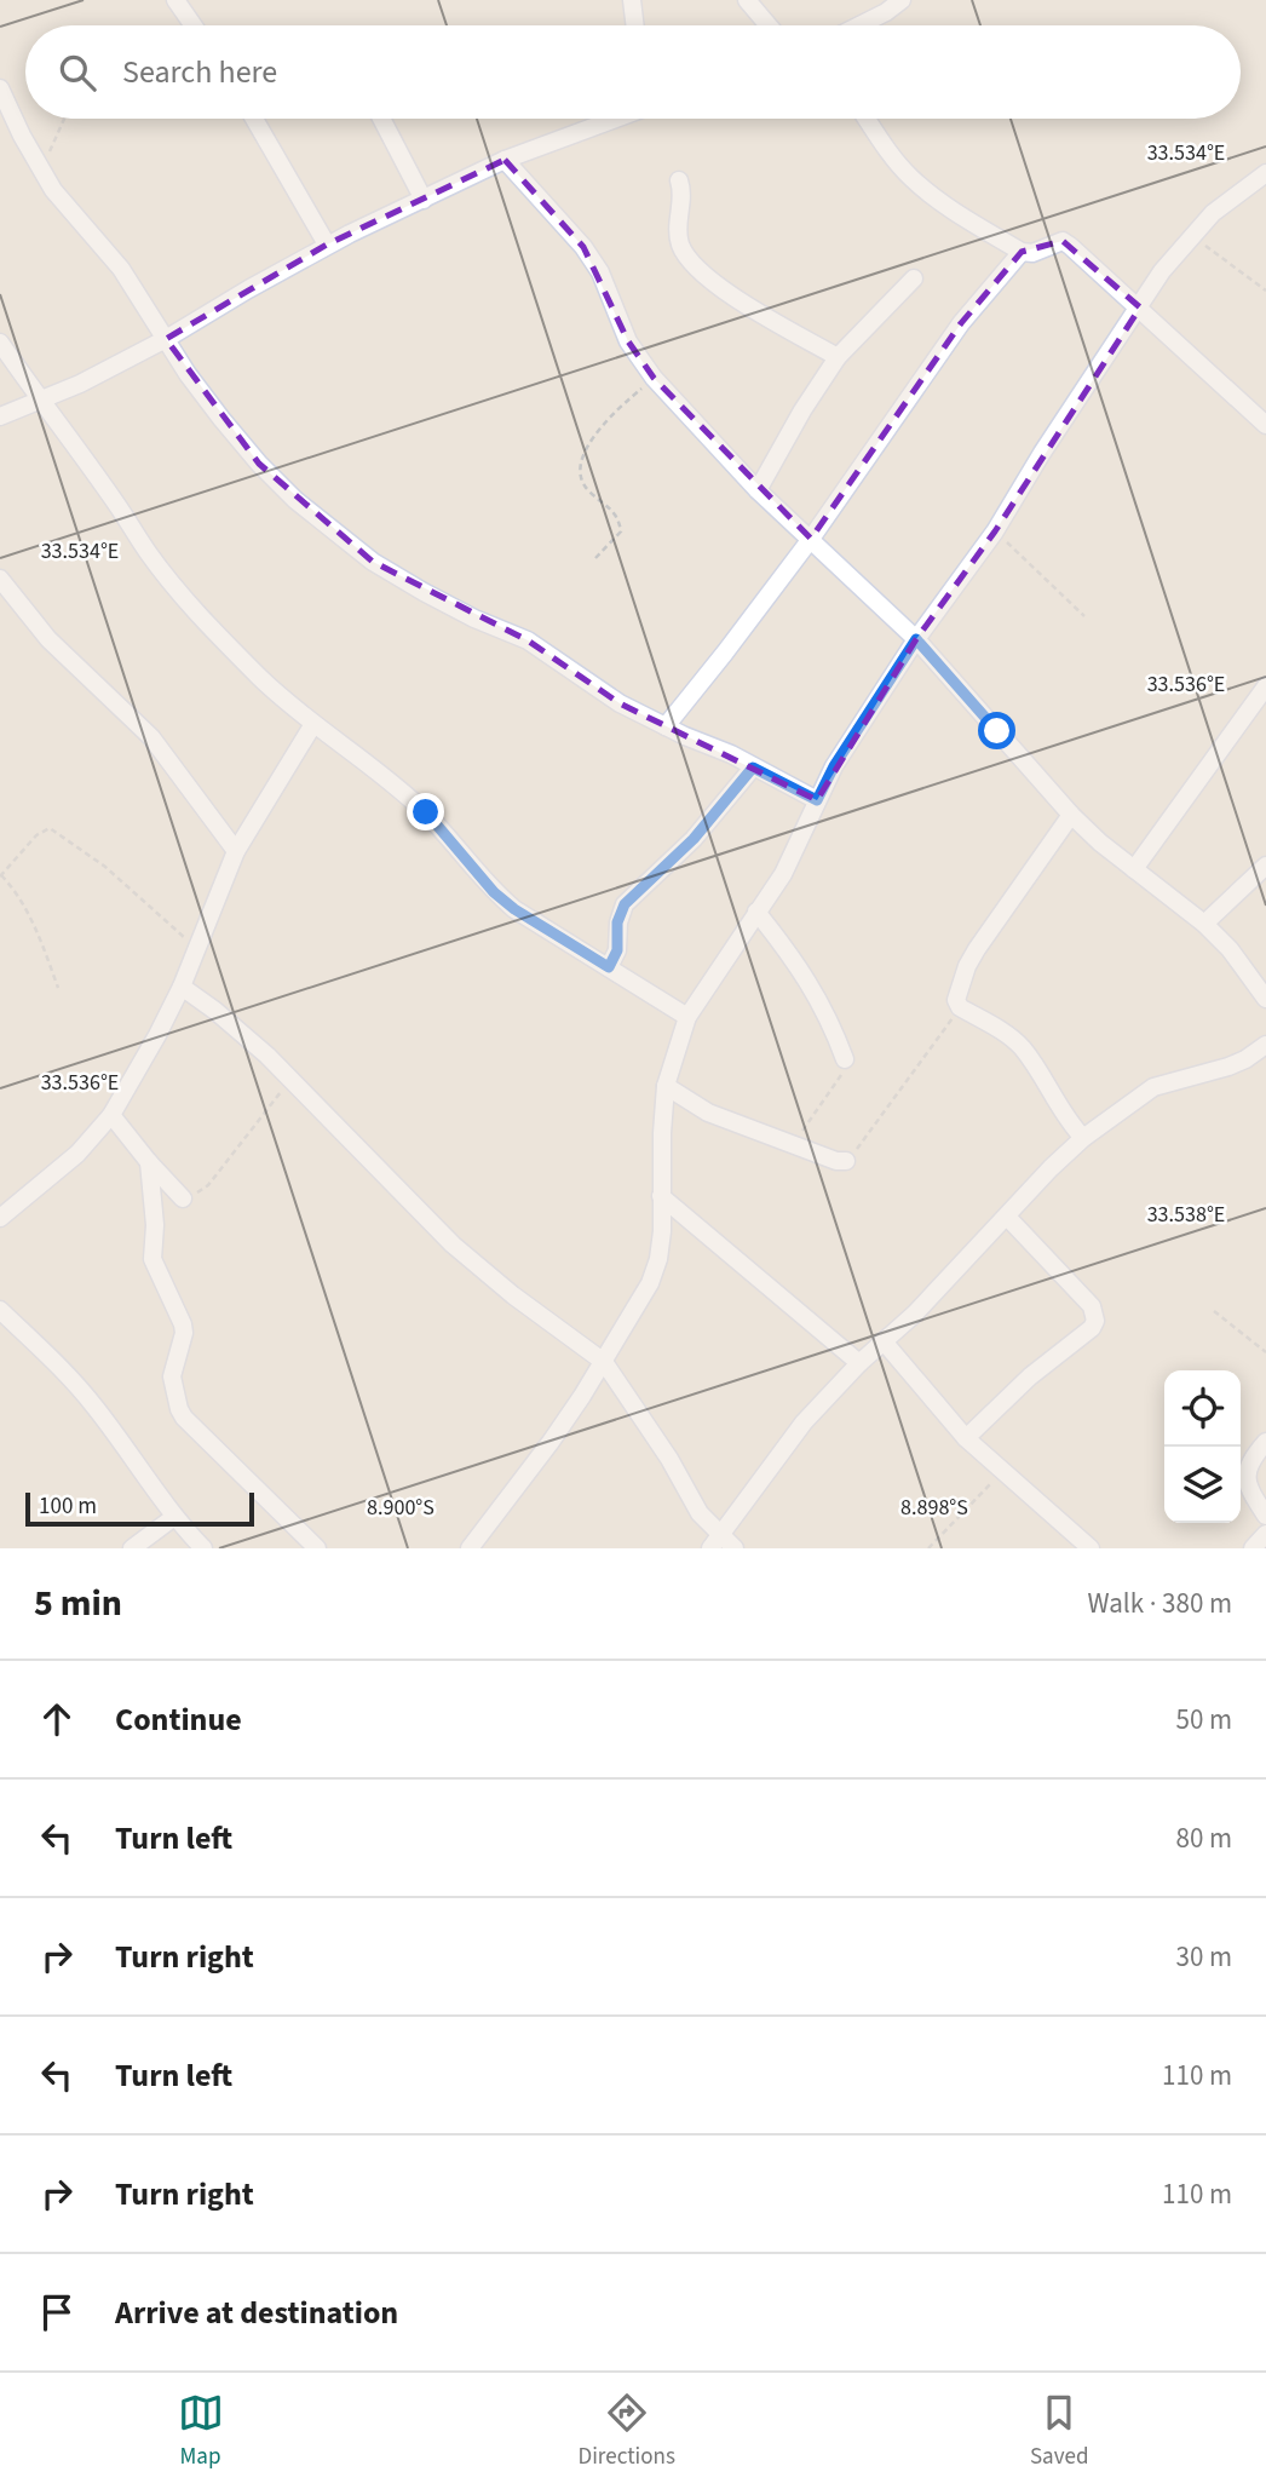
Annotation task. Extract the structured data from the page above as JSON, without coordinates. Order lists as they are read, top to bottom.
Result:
{
  "scale_bar": "100 m",
  "page": {
    "search": "Search here",
    "scale": "100 m",
    "heading": ["5 min", "Walk · 380 m"],
    "list": [
      ["Continue", "50 m"],
      ["Turn left", "80 m"],
      ["Turn right", "30 m"],
      ["Turn left", "110 m"],
      ["Turn right", "110 m"],
      "Arrive at destination"
    ],
    "nav": ["Map", "Directions", "Saved"]
  },
  "coordinates": [
    "33.534°E",
    "33.536°E",
    "33.538°E",
    "8.900°S",
    "8.898°S"
  ]
}
